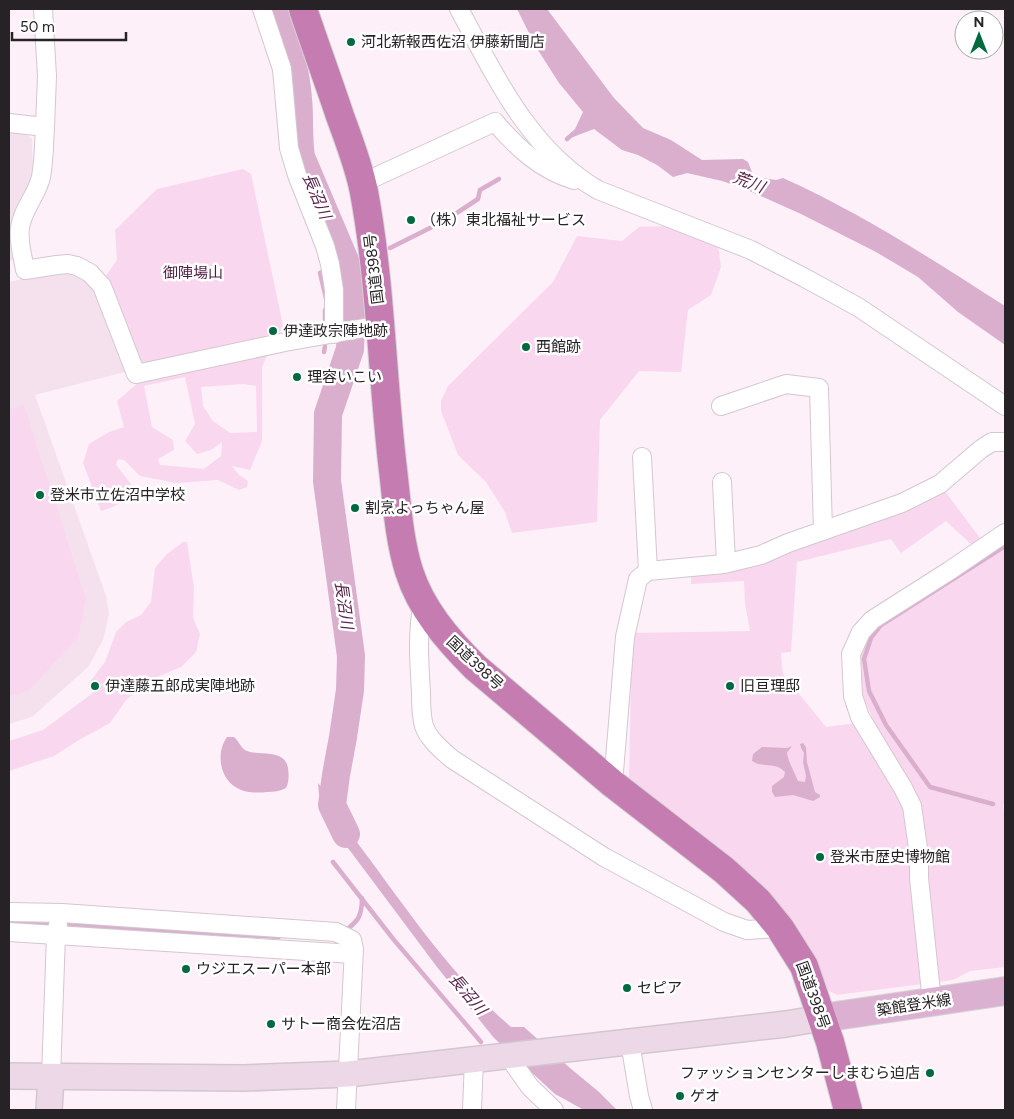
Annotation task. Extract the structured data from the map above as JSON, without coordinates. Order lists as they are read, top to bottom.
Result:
{
  "streets": {
    "highway": ["国道398号"],
    "main road": ["築館登米線"]
  },
  "crossings": [
    ["国道398号", "築館登米線"]
  ],
  "water": ["荒川", "長沼川"],
  "parks": ["御陣場山"],
  "places": [
    "河北新報西佐沼 伊藤新聞店",
    "（株）東北福祉サービス",
    "伊達政宗陣地跡",
    "西館跡",
    "理容いこい",
    "登米市立佐沼中学校",
    "割烹よっちゃん屋",
    "伊達藤五郎成実陣地跡",
    "旧亘理邸",
    "登米市歴史博物館",
    "ウジエスーパー本部",
    "セピア",
    "サトー商会佐沼店",
    "ファッションセンターしまむら迫店",
    "ゲオ"
  ],
  "scale_bar": "50 m",
  "north": "top"
}
